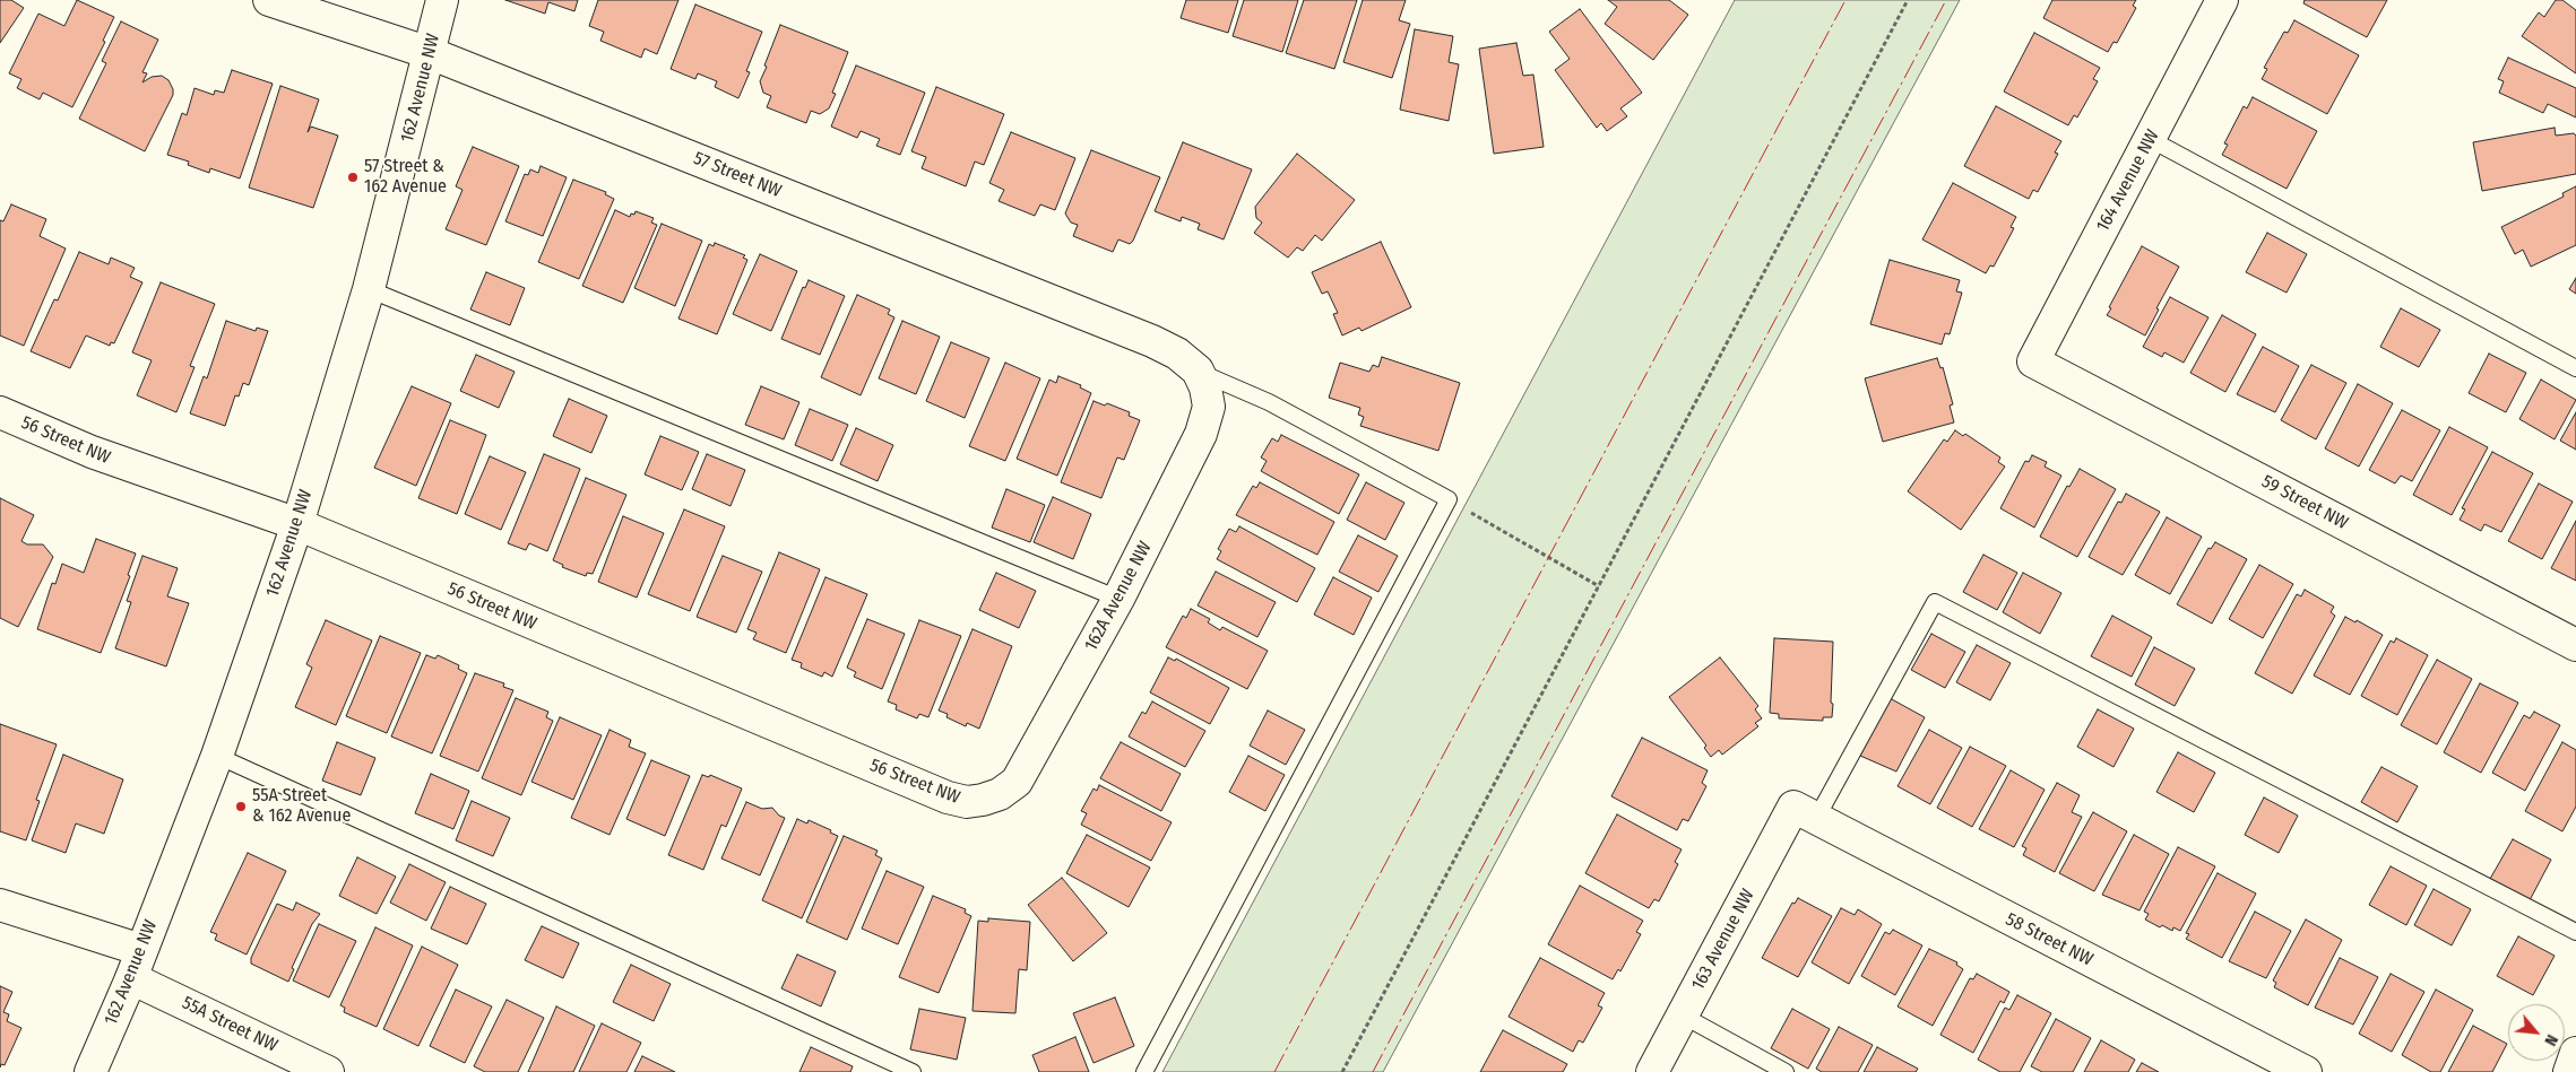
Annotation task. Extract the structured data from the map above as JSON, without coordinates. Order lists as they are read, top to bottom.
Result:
{
  "streets": {
    "street": [
      "162 Avenue NW",
      "57 Street NW",
      "164 Avenue NW",
      "56 Street NW",
      "59 Street NW",
      "162A Avenue NW",
      "163 Avenue NW",
      "58 Street NW",
      "55A Street NW"
    ]
  },
  "crossings": [
    ["162 Avenue NW", "57 Street NW"],
    ["162 Avenue NW", "56 Street NW"],
    ["162 Avenue NW", "55A Street NW"],
    ["57 Street NW", "162A Avenue NW"],
    ["164 Avenue NW", "59 Street NW"],
    ["56 Street NW", "162A Avenue NW"],
    ["163 Avenue NW", "58 Street NW"]
  ],
  "places": ["57 Street & 162 Avenue", "55A Street & 162 Avenue"],
  "north": "bottom right"
}
